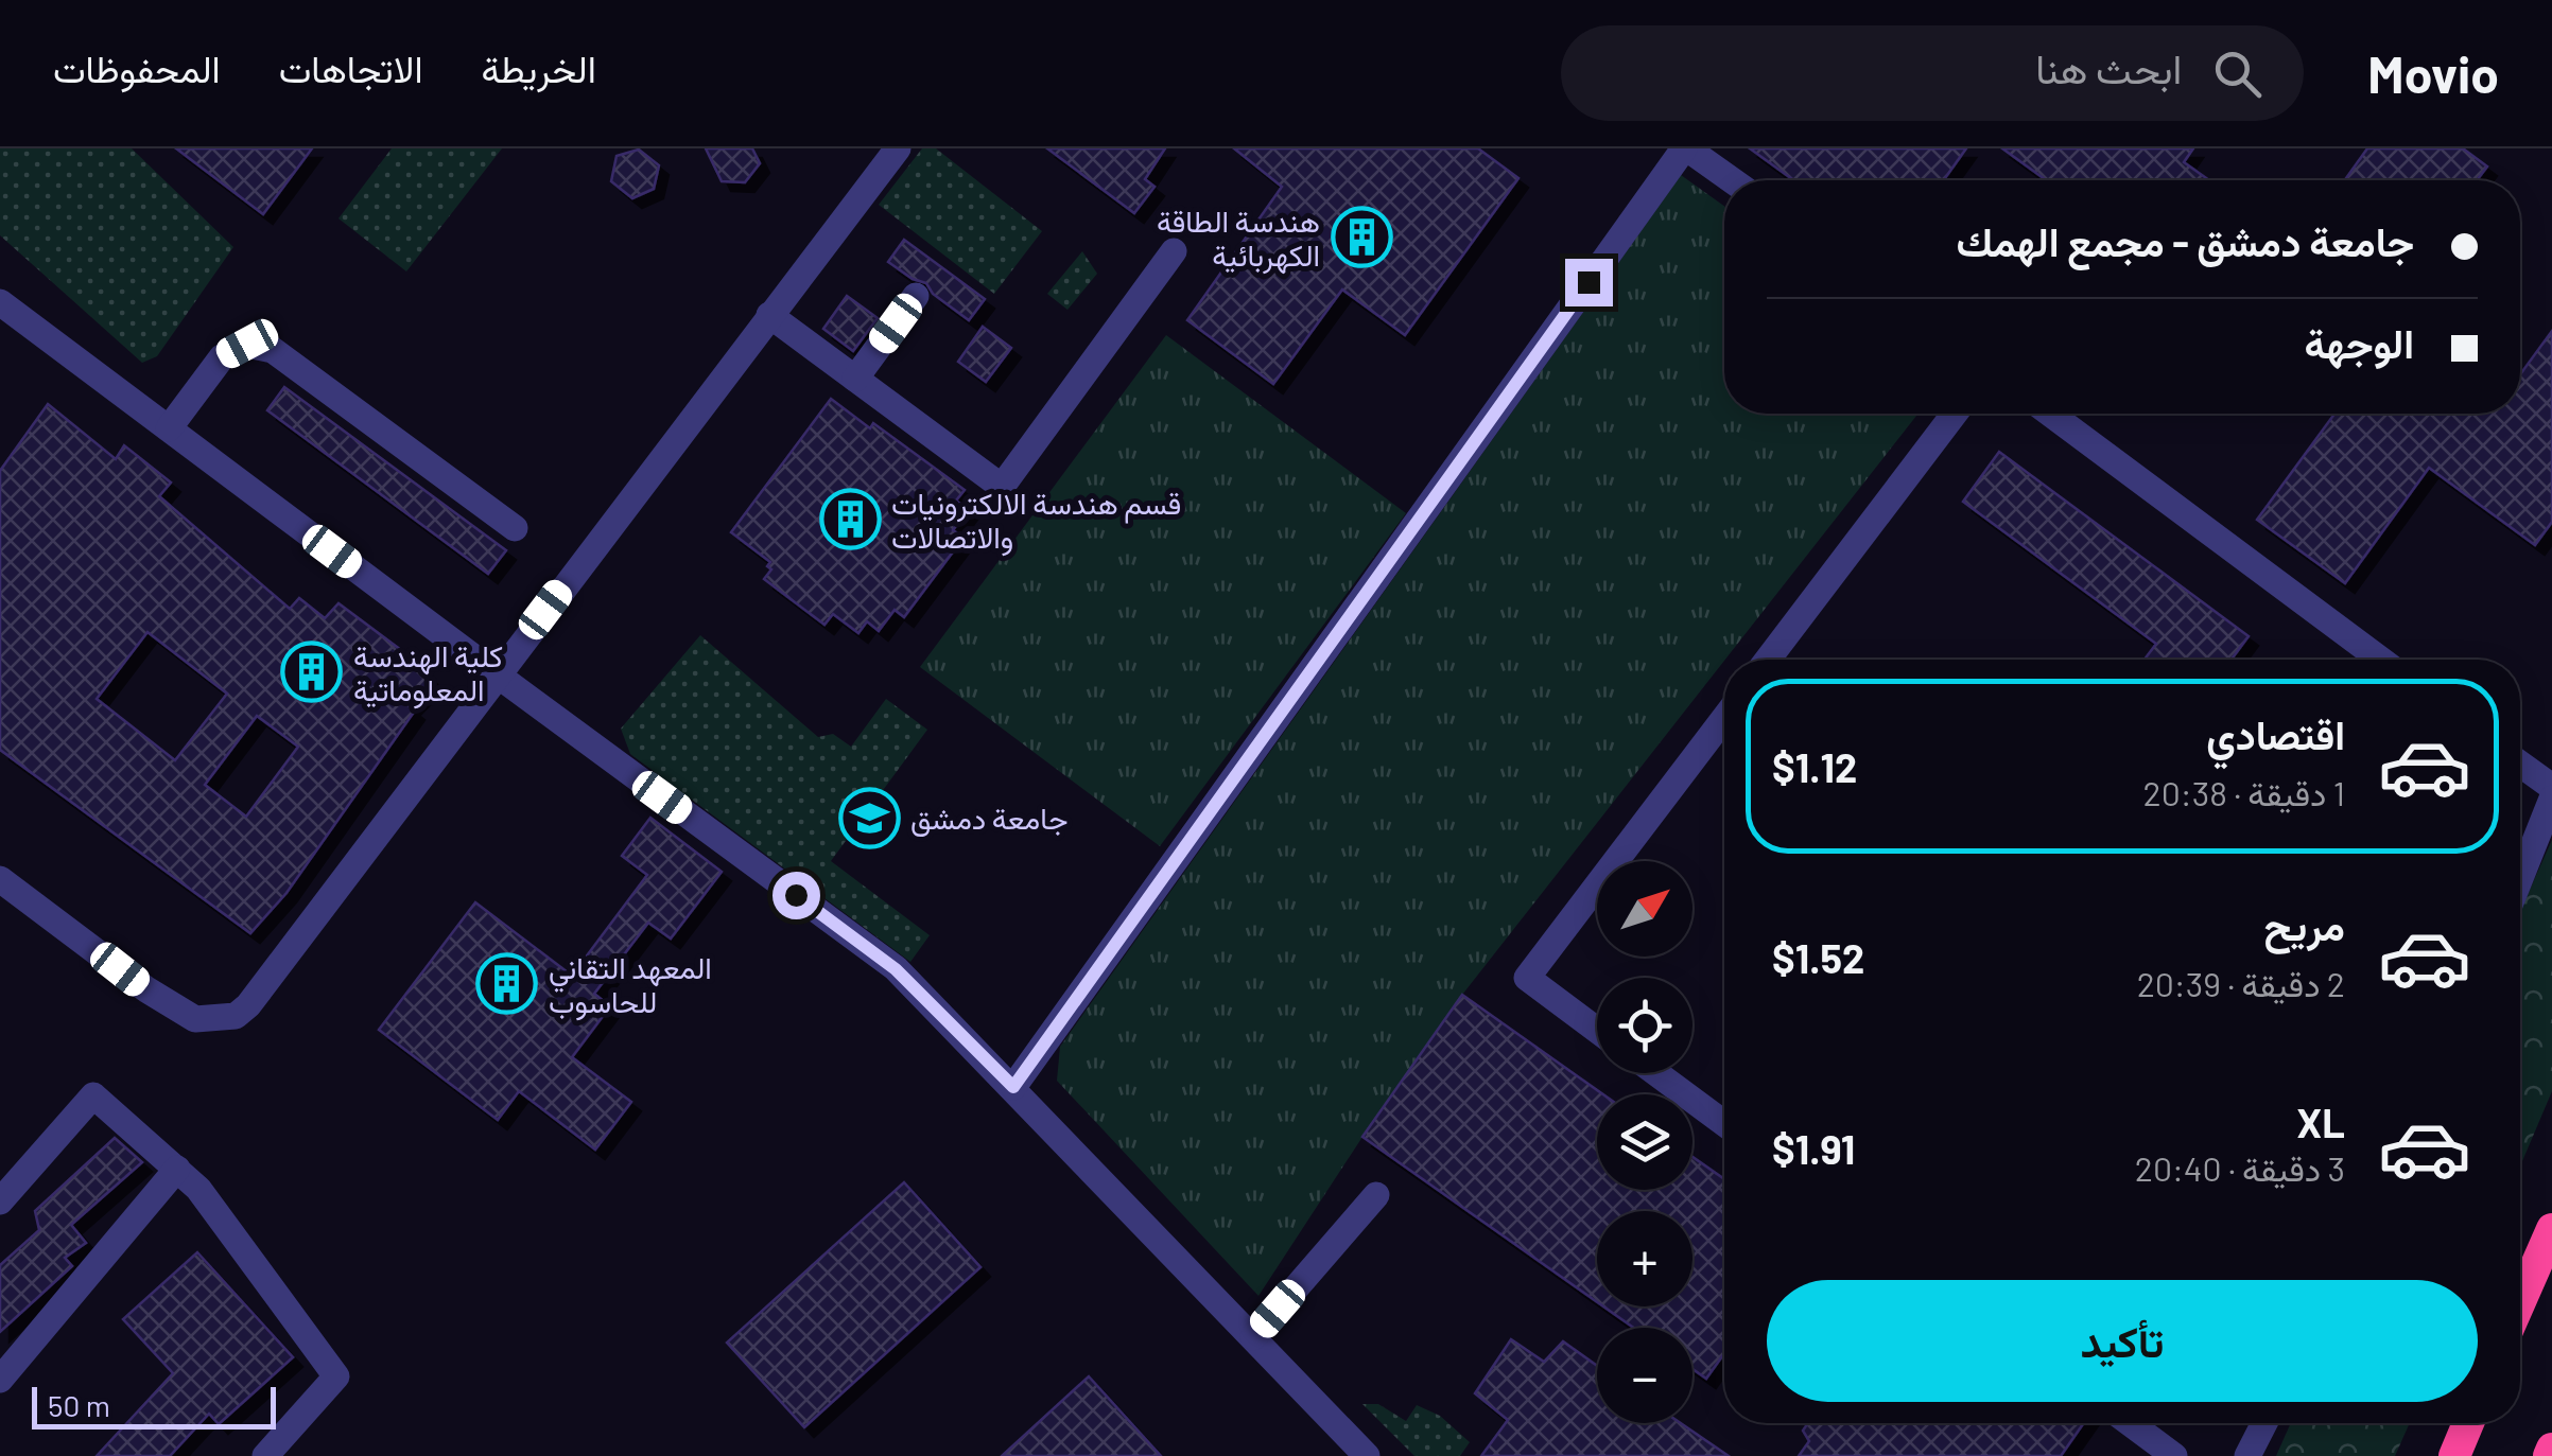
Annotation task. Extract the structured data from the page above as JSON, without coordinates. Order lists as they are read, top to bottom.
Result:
{
  "places": {
    "building": [
      "هندسة الطاقة الكهربائية",
      "قسم هندسة الالكترونيات والاتصالات",
      "كلية الهندسة المعلوماتية",
      "المعهد التقاني للحاسوب"
    ],
    "school or university": ["جامعة دمشق"]
  },
  "scale_bar": "50 m",
  "north": "top right",
  "page": {
    "header": "Movio",
    "search": "ابحث هنا",
    "nav": ["الخريطة", "الاتجاهات", "المحفوظات"],
    "banner": ["جامعة دمشق - مجمع الهمك", "الوجهة"],
    "list": [
      {
        "name": "اقتصادي",
        "note": "1 دقيقة · 20:38",
        "value": "$1.12"
      },
      {
        "name": "مريح",
        "note": "2 دقيقة · 20:39",
        "value": "$1.52"
      },
      {
        "name": "XL",
        "note": "3 دقيقة · 20:40",
        "value": "$1.91"
      }
    ],
    "map_buttons": ["+", "−"],
    "buttons": "تأكيد",
    "scale": "50 m"
  }
}
